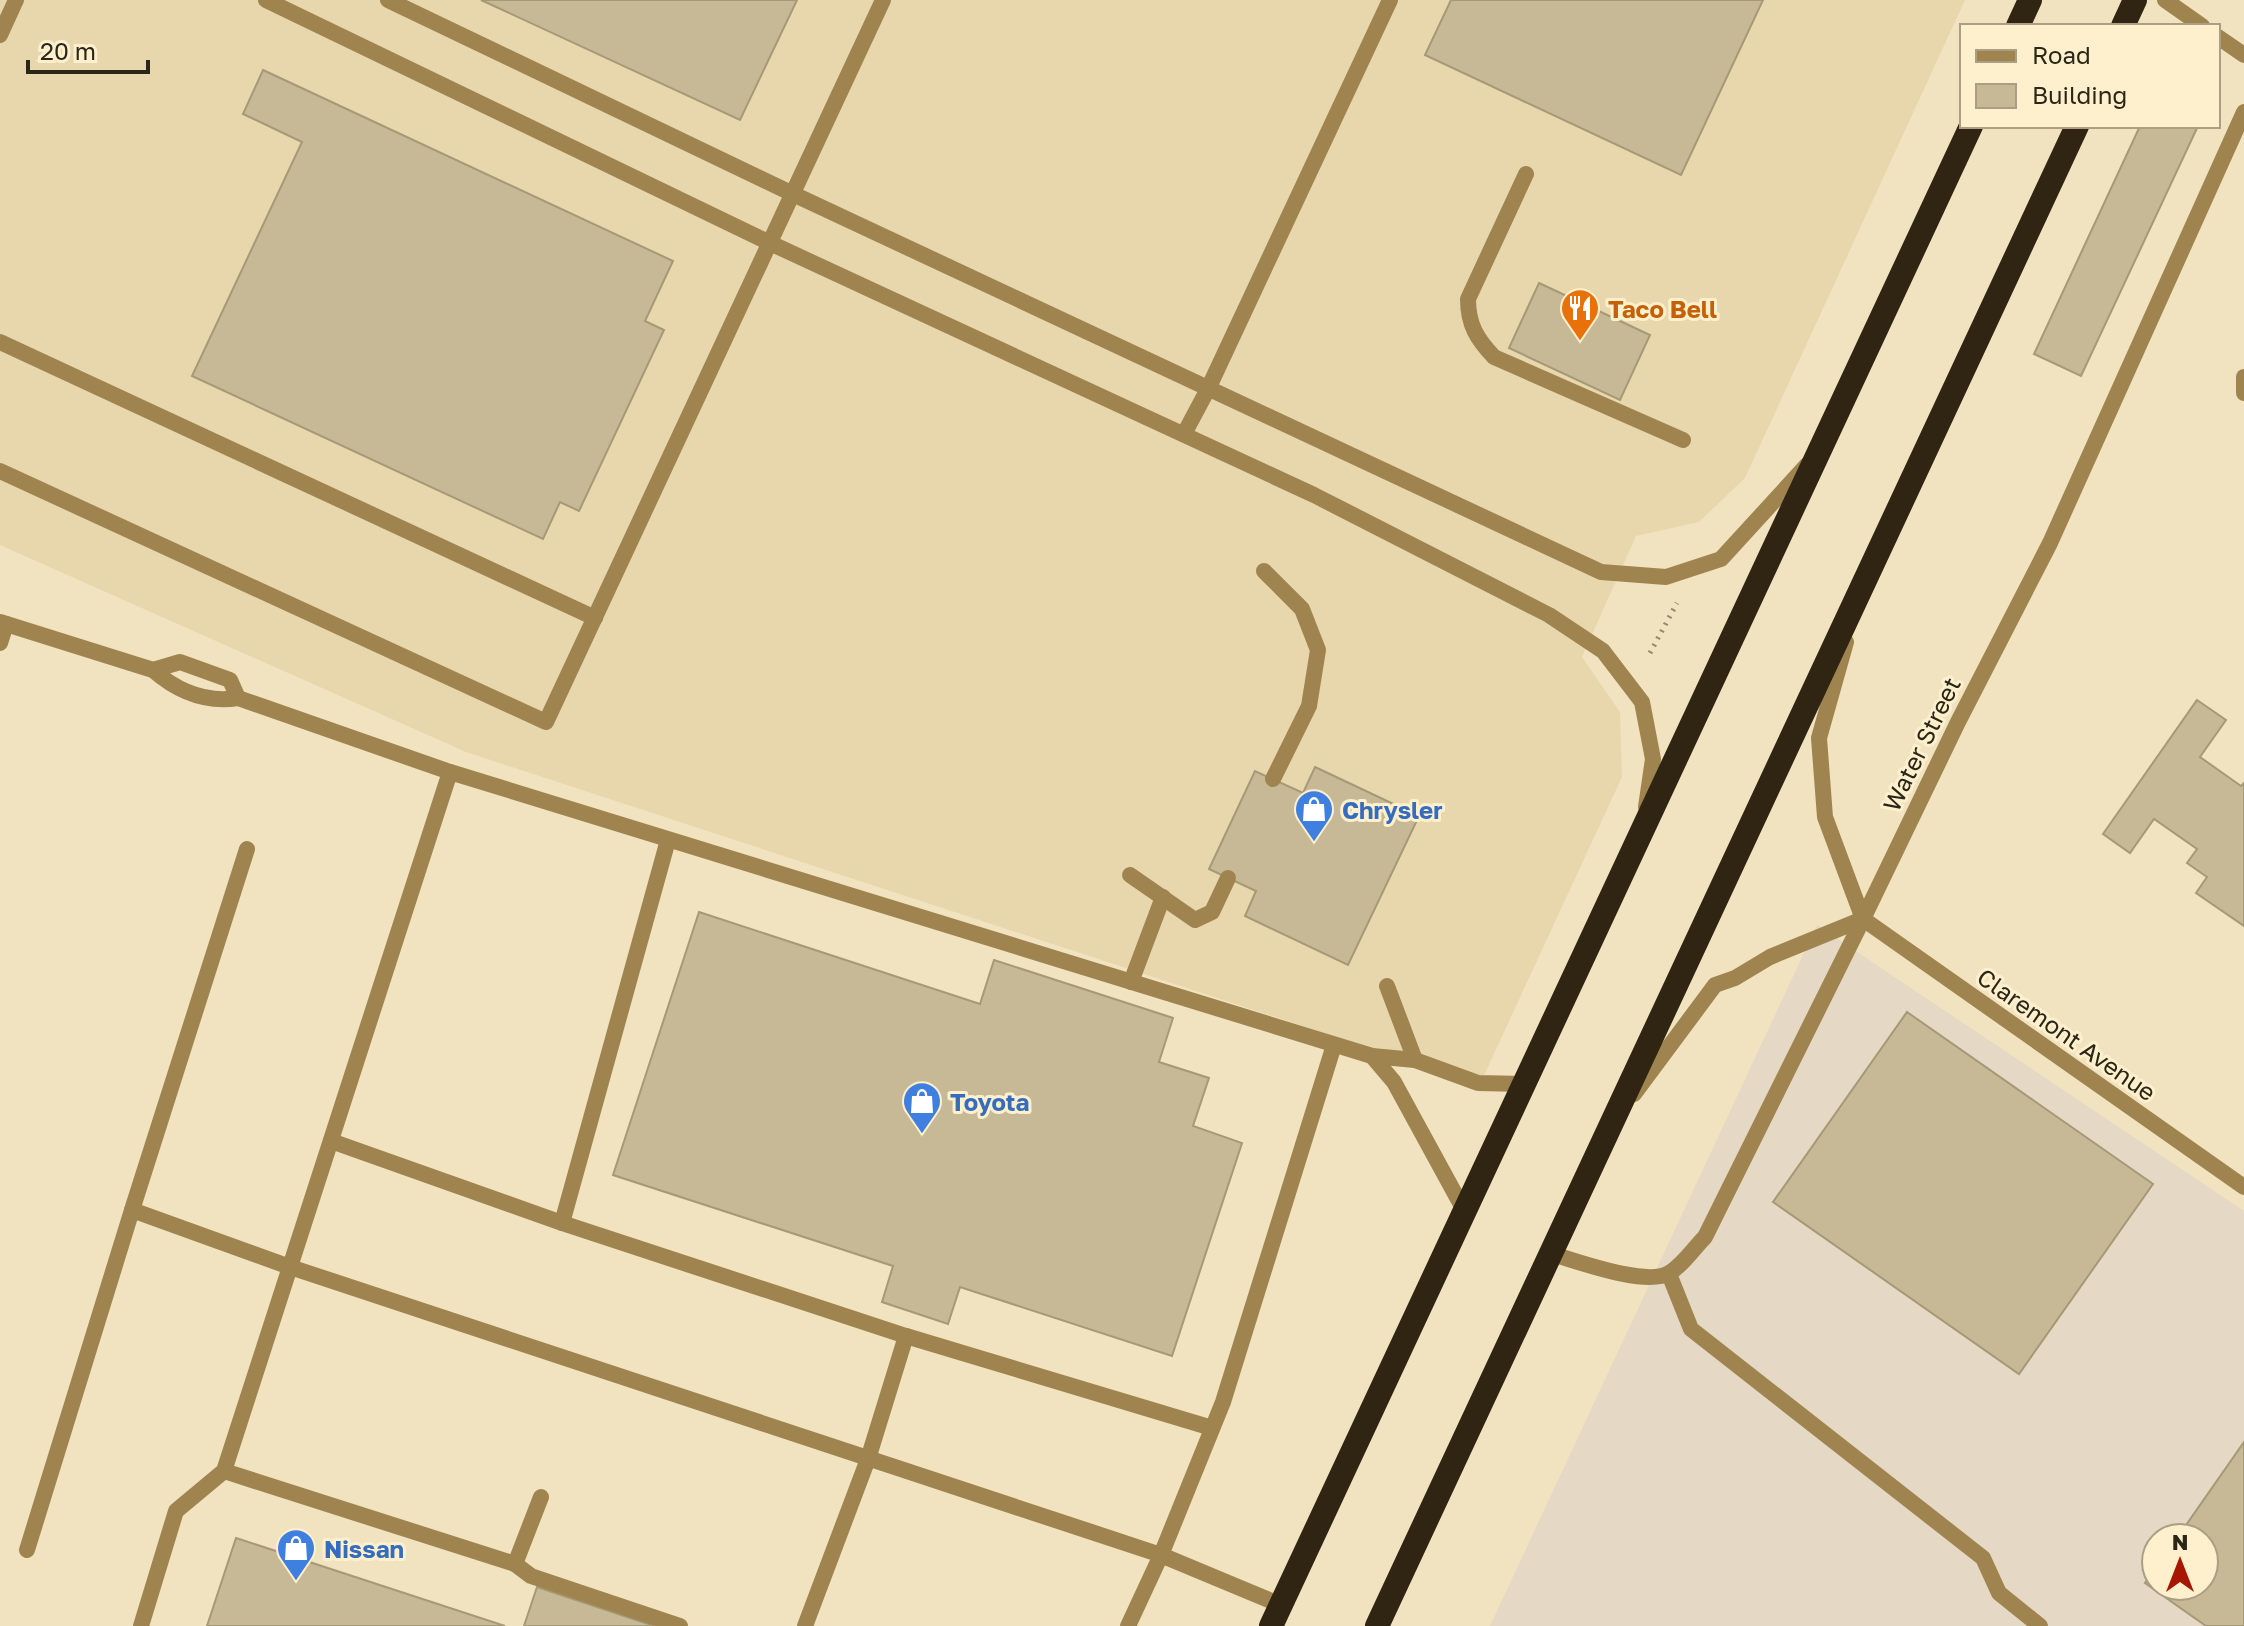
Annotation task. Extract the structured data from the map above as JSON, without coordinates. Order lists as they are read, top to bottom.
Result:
{
  "streets": {
    "street": ["Water Street", "Claremont Avenue"]
  },
  "crossings": [
    ["Water Street", "Claremont Avenue"]
  ],
  "places": {
    "restaurant": ["Taco Bell"],
    "shop": ["Chrysler", "Toyota", "Nissan"]
  },
  "legend": ["Road", "Building"],
  "scale_bar": "20 m",
  "north": "top"
}
